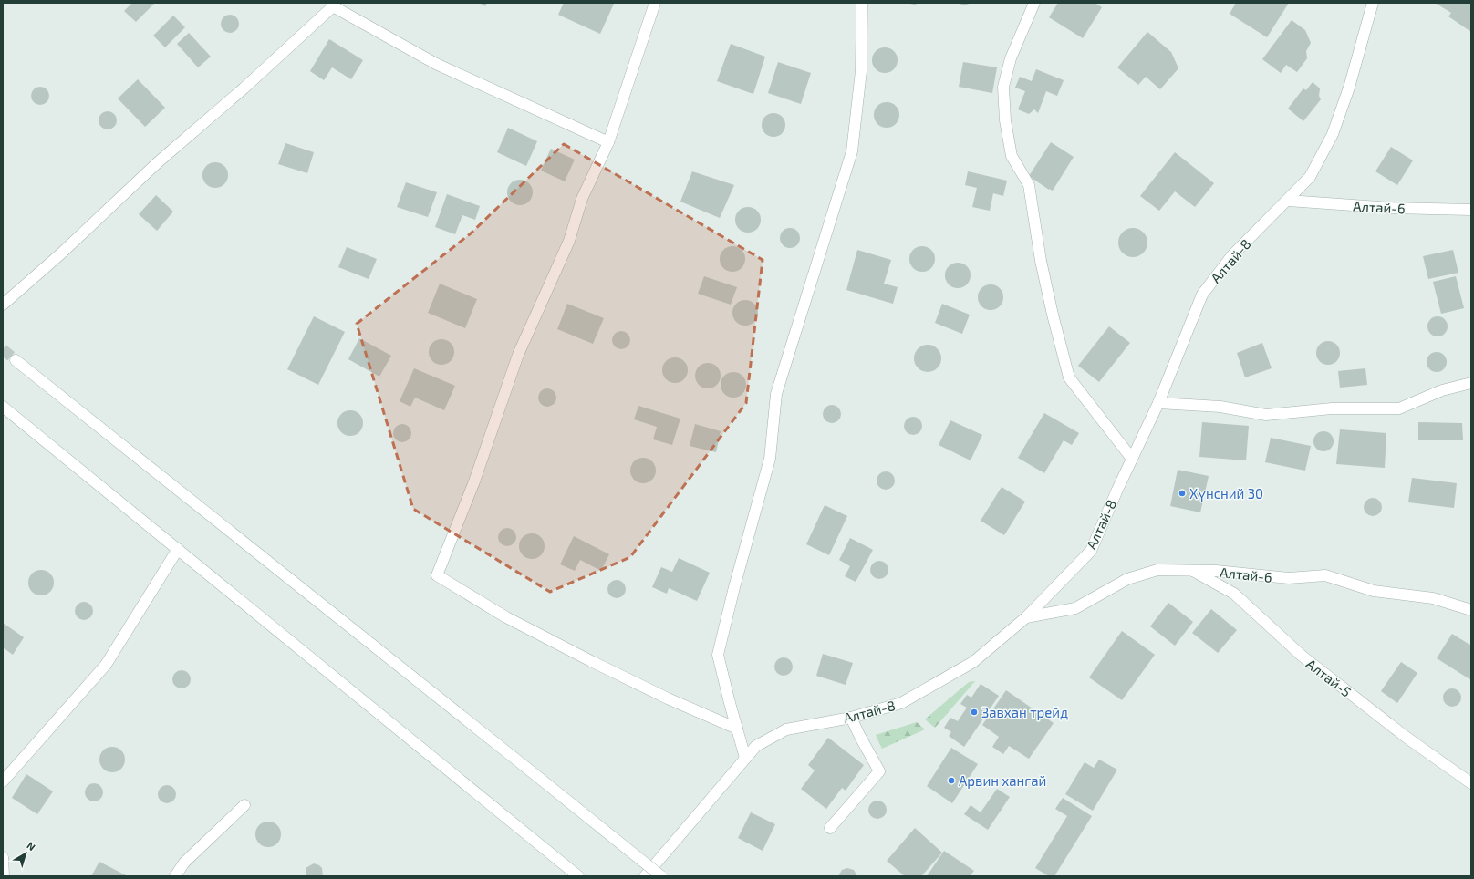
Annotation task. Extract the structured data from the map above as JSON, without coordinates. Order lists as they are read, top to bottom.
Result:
{
  "streets": {
    "street": ["Алтай-6", "Алтай-8", "Алтай-5"]
  },
  "crossings": [
    ["Алтай-6", "Алтай-8"],
    ["Алтай-6", "Алтай-5"]
  ],
  "places": ["Хүнсний 30", "Завхан трейд", "Арвин хангай"],
  "north": "top right"
}
